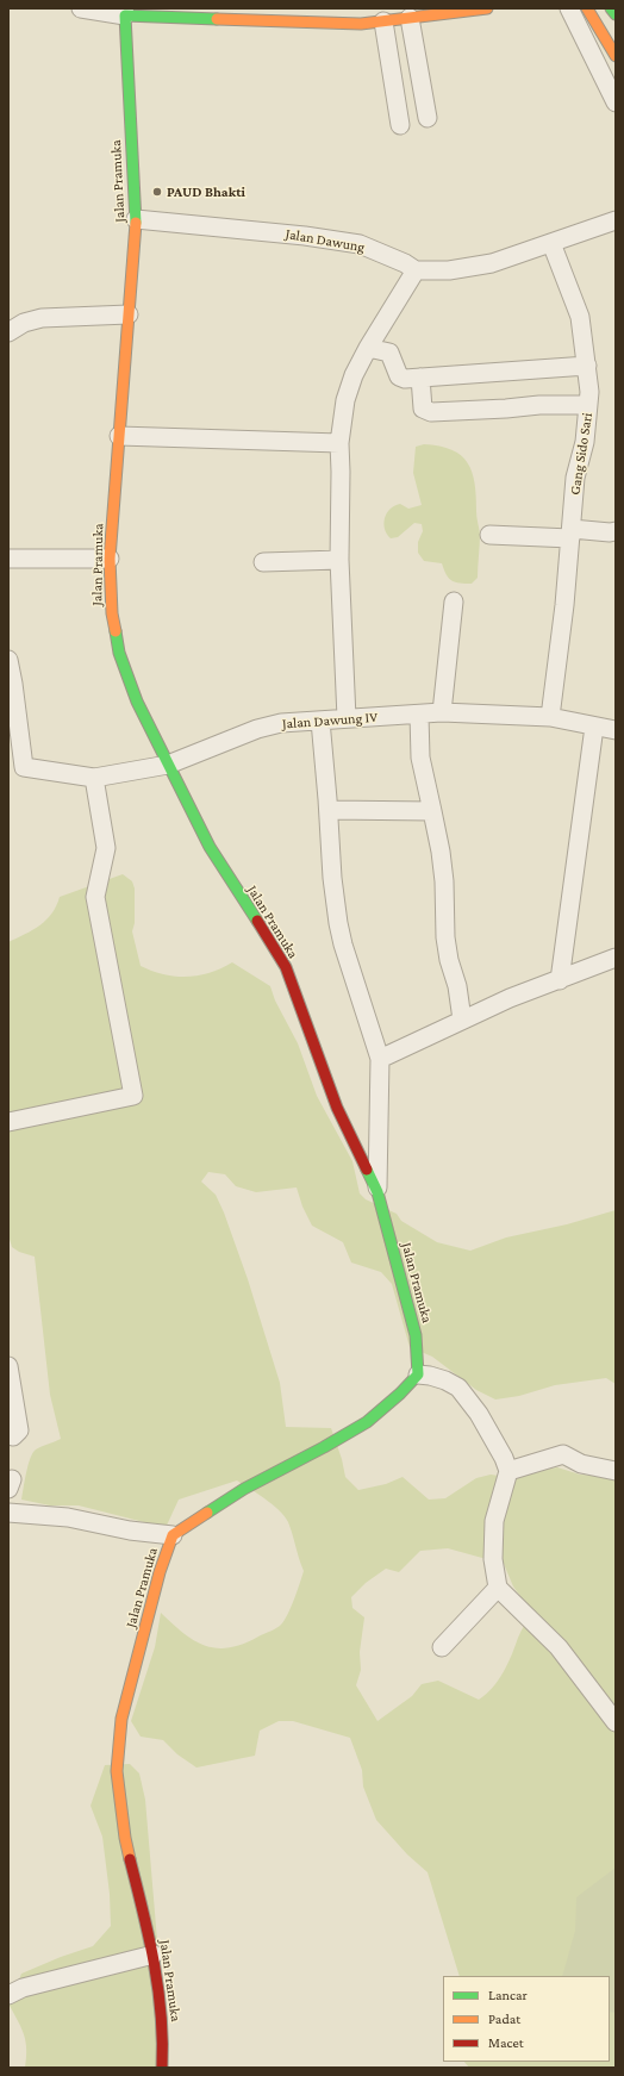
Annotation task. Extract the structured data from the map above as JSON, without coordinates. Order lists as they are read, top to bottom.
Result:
{
  "streets": {
    "main road": ["Jalan Pramuka"],
    "street": ["Jalan Dawung", "Gang Sido Sari", "Jalan Dawung IV"]
  },
  "crossings": [
    ["Jalan Pramuka", "Jalan Dawung"],
    ["Jalan Pramuka", "Jalan Dawung IV"],
    ["Jalan Dawung", "Gang Sido Sari"],
    ["Gang Sido Sari", "Jalan Dawung IV"]
  ],
  "places": ["PAUD Bhakti"],
  "legend": ["Lancar", "Padat", "Macet"]
}
